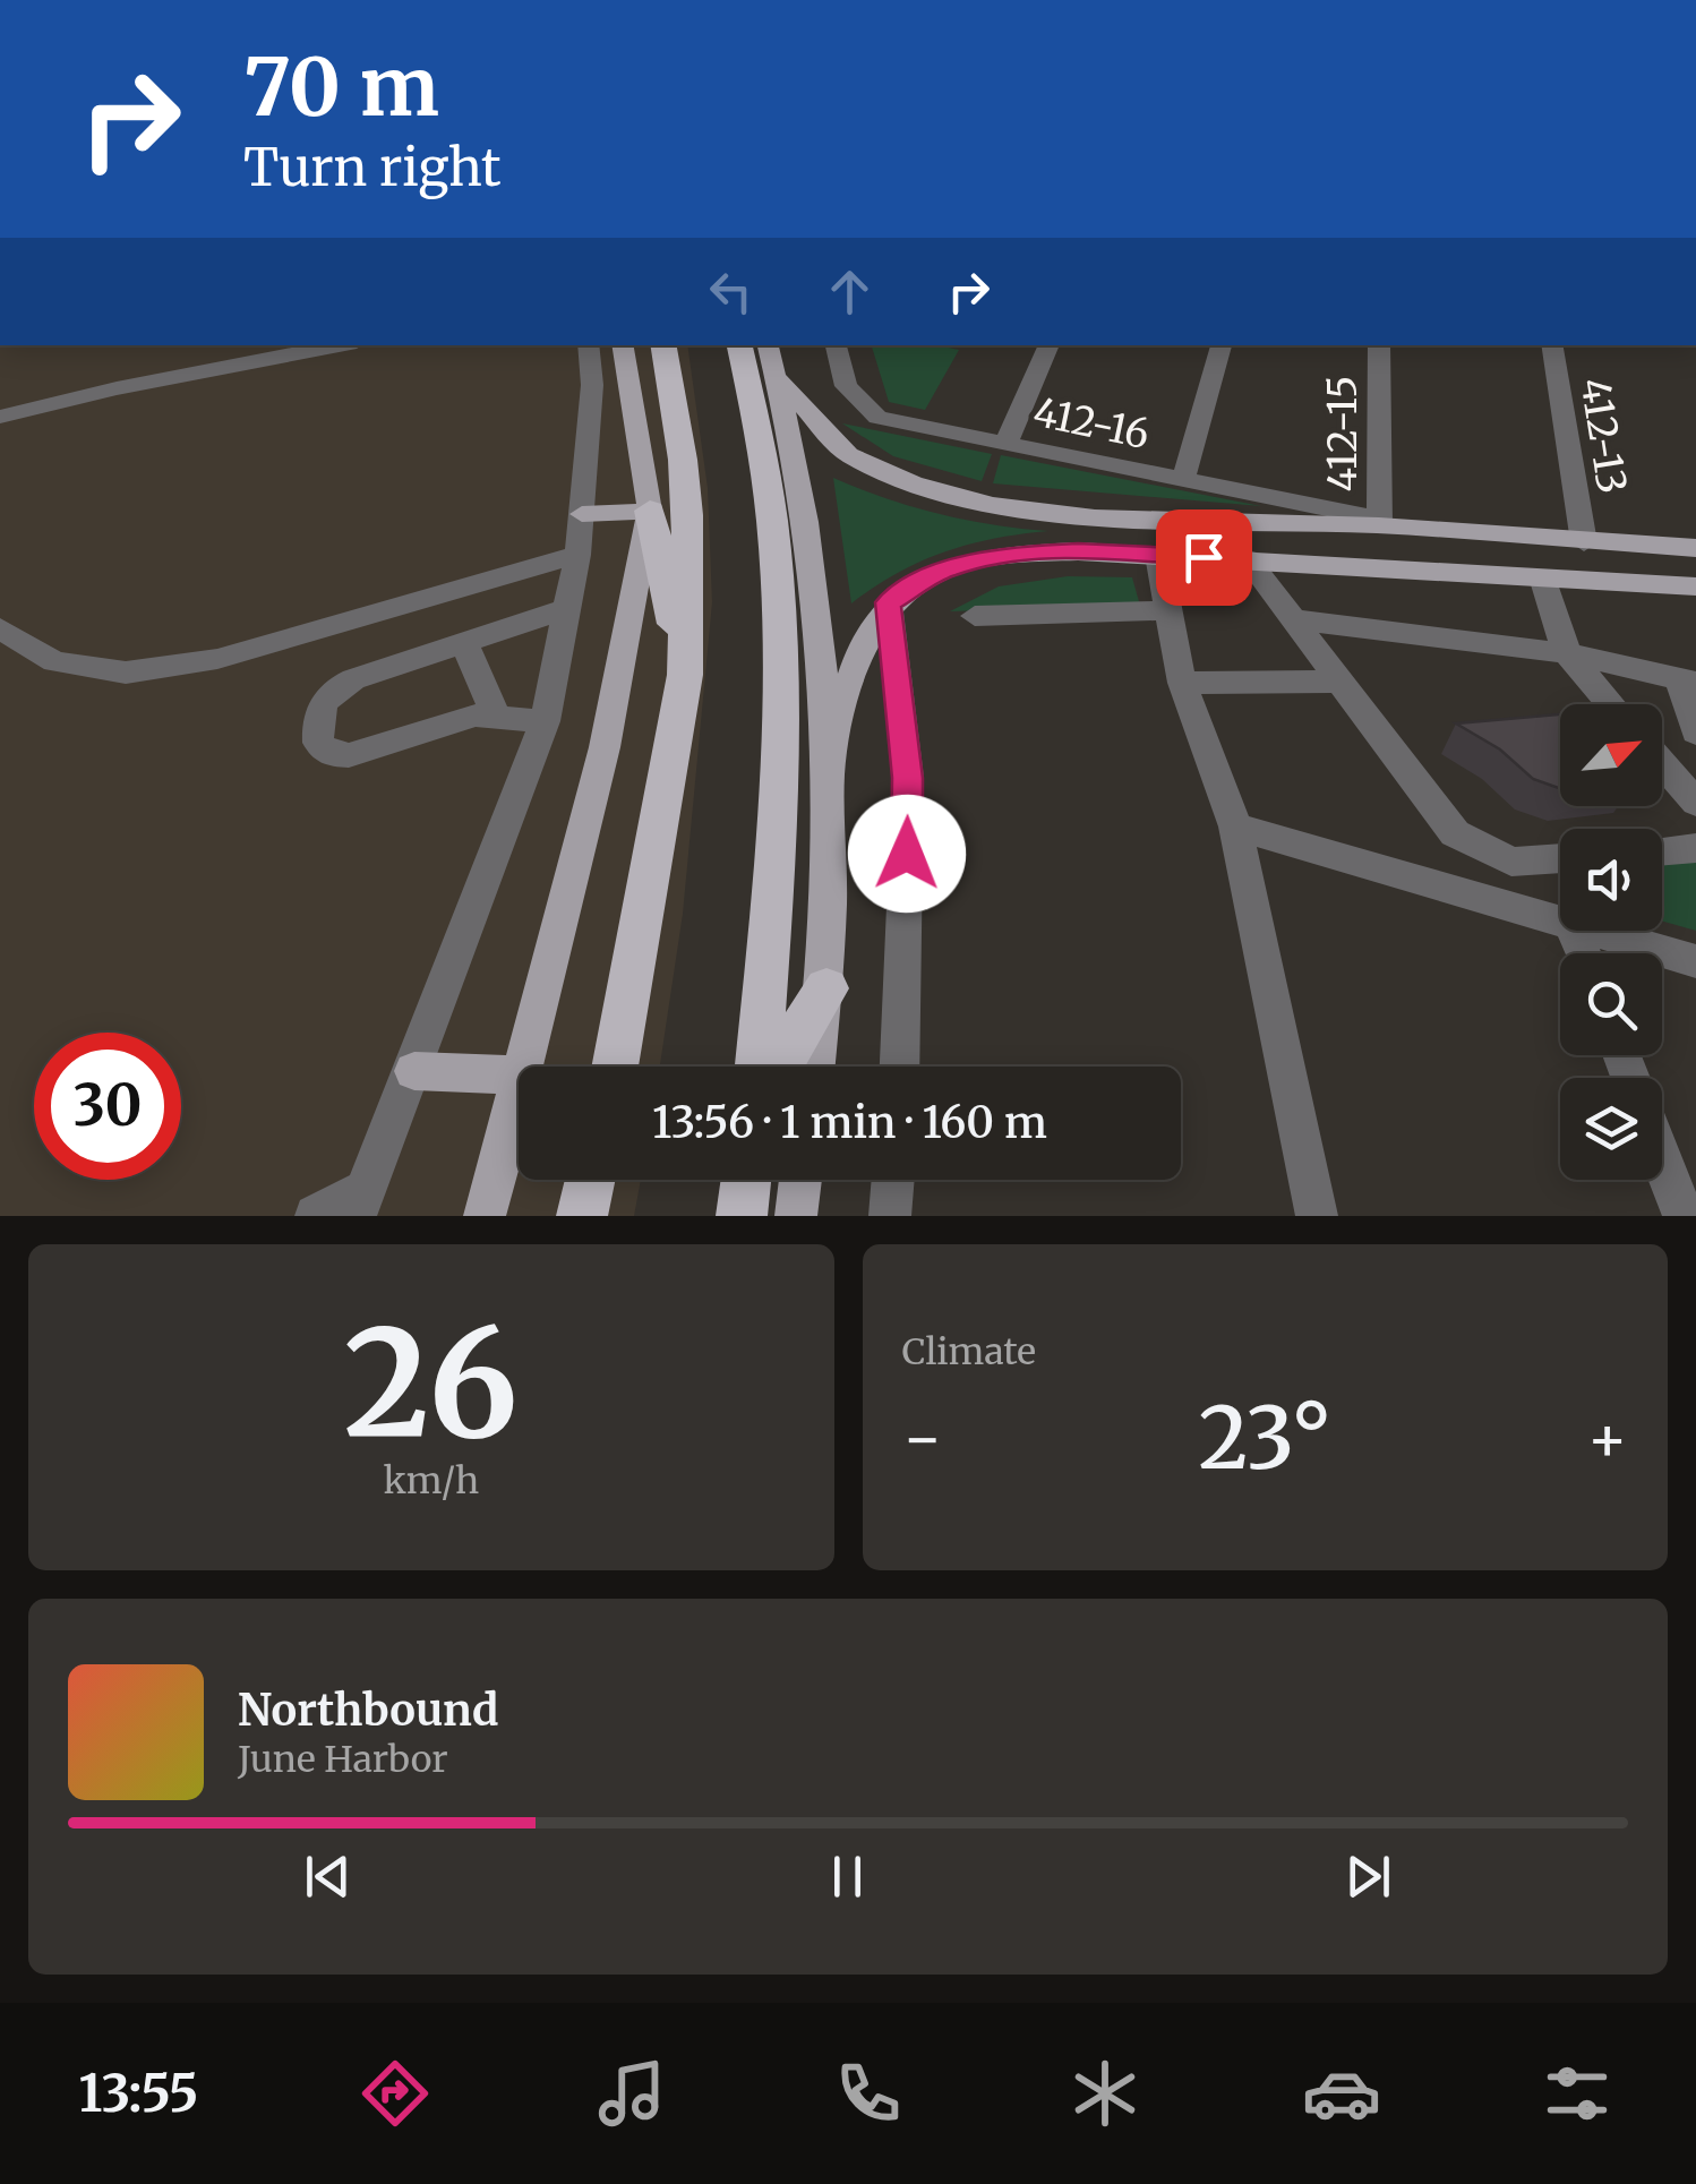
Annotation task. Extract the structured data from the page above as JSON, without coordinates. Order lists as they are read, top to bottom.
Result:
{
  "streets": {
    "street": ["412-16", "412-15", "412-13"]
  },
  "crossings": [
    ["412-16", "412-15"]
  ],
  "north": "top right",
  "page": {
    "turn": ["70 m", "Turn right"],
    "limit": "30",
    "trip": "13:56 · 1 min · 160 m",
    "tile": [
      ["26", "km/h"],
      "Climate"
    ],
    "heat": ["−", "23°", "+"],
    "song": ["Northbound", "June Harbor"],
    "tabs": "13:55"
  }
}
